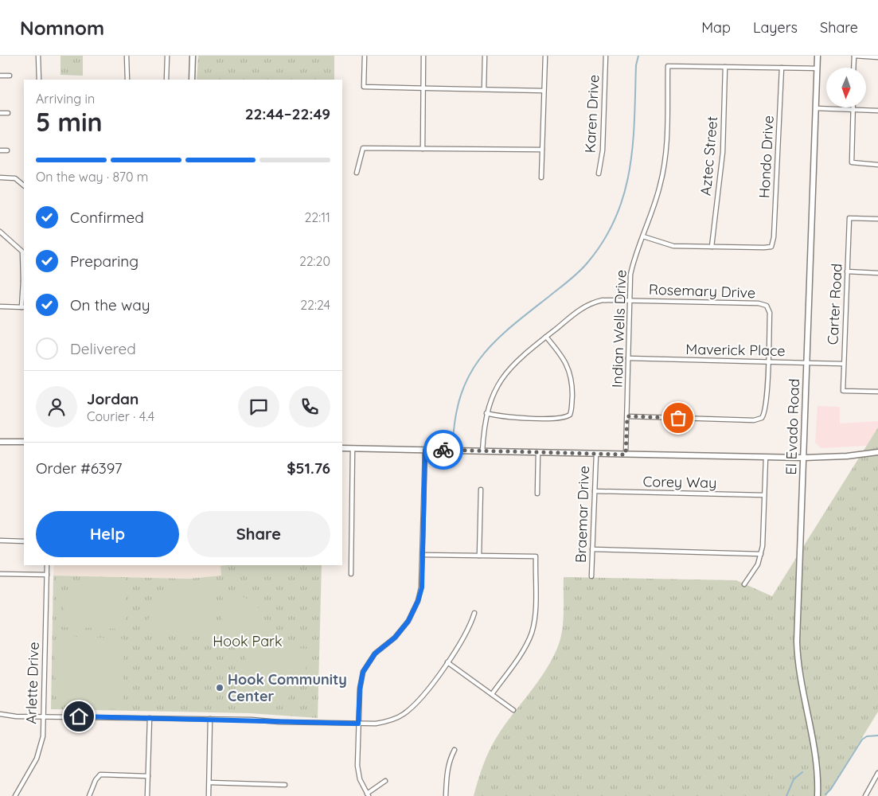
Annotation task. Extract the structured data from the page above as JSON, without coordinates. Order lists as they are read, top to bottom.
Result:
{
  "streets": {
    "main road": ["El Evado Road"],
    "street": [
      "Karen Drive",
      "Aztec Street",
      "Hondo Drive",
      "Rosemary Drive",
      "Carter Road",
      "Indian Wells Drive",
      "Maverick Place",
      "Corey Way",
      "Braemar Drive",
      "Arlette Drive"
    ]
  },
  "crossings": [
    ["Aztec Street", "Hondo Drive"],
    ["Aztec Street", "Indian Wells Drive"],
    ["Rosemary Drive", "Indian Wells Drive"],
    ["Rosemary Drive", "Maverick Place"],
    ["Carter Road", "Maverick Place"],
    ["Indian Wells Drive", "Maverick Place"],
    ["Maverick Place", "El Evado Road"],
    ["Corey Way", "Braemar Drive"]
  ],
  "parks": ["Hook Park"],
  "places": ["Hook Community Center"],
  "north": "bottom",
  "page": {
    "header": "Nomnom",
    "nav": ["Map", "Layers", "Share"],
    "heading": ["5 min", "Arriving in", "22:44–22:49"],
    "panel": [
      "Jordan",
      "Courier · 4.4",
      "Order #6397",
      "$51.76"
    ],
    "bar": "On the way · 870 m",
    "list": [
      ["Confirmed", "22:11"],
      ["Preparing", "22:20"],
      ["On the way", "22:24"],
      "Delivered"
    ],
    "buttons": ["Help", "Share"]
  }
}
